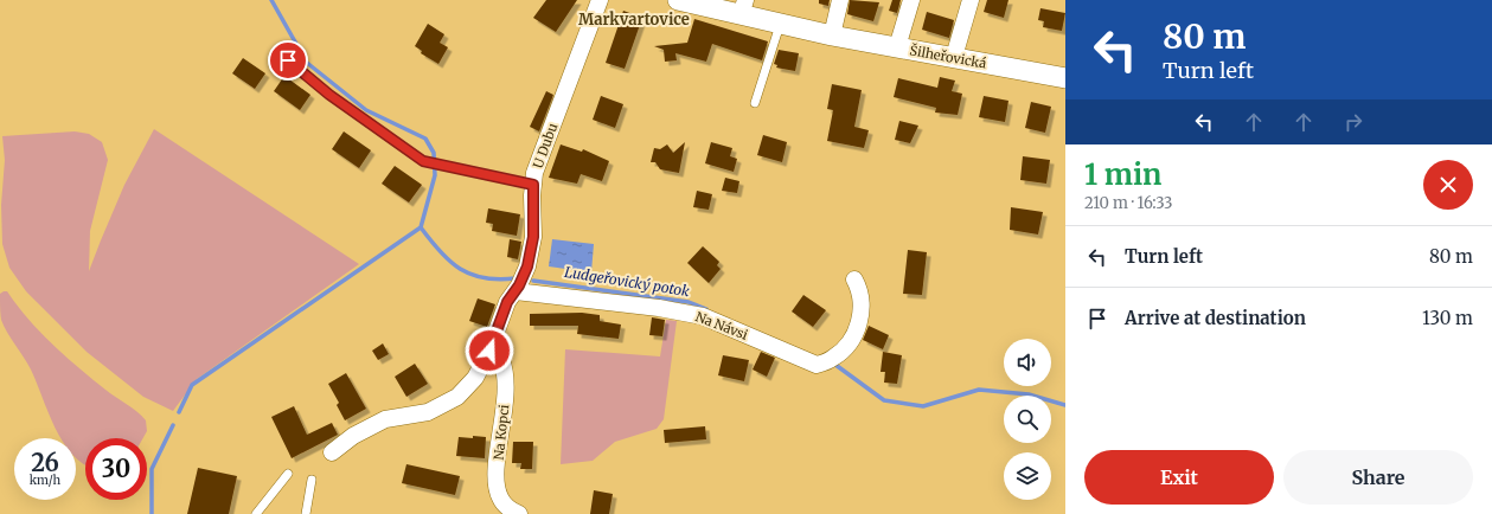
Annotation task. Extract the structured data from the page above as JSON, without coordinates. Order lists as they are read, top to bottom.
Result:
{
  "streets": {
    "street": [
      "Šilheřovická",
      "U Dubu",
      "Na Návsi",
      "Na Kopci"
    ]
  },
  "crossings": [
    ["U Dubu", "Na Návsi"],
    ["U Dubu", "Na Kopci"]
  ],
  "districts": ["Markvartovice"],
  "water": ["Ludgeřovický potok"],
  "page": {
    "turn": ["80 m", "Turn left"],
    "heading": ["1 min", "210 m · 16:33"],
    "list": [
      {
        "name": "Turn left",
        "value": "80 m"
      },
      {
        "name": "Arrive at destination",
        "value": "130 m"
      }
    ],
    "speed": "26 km/h",
    "limit": "30",
    "buttons": ["Exit", "Share"]
  }
}
